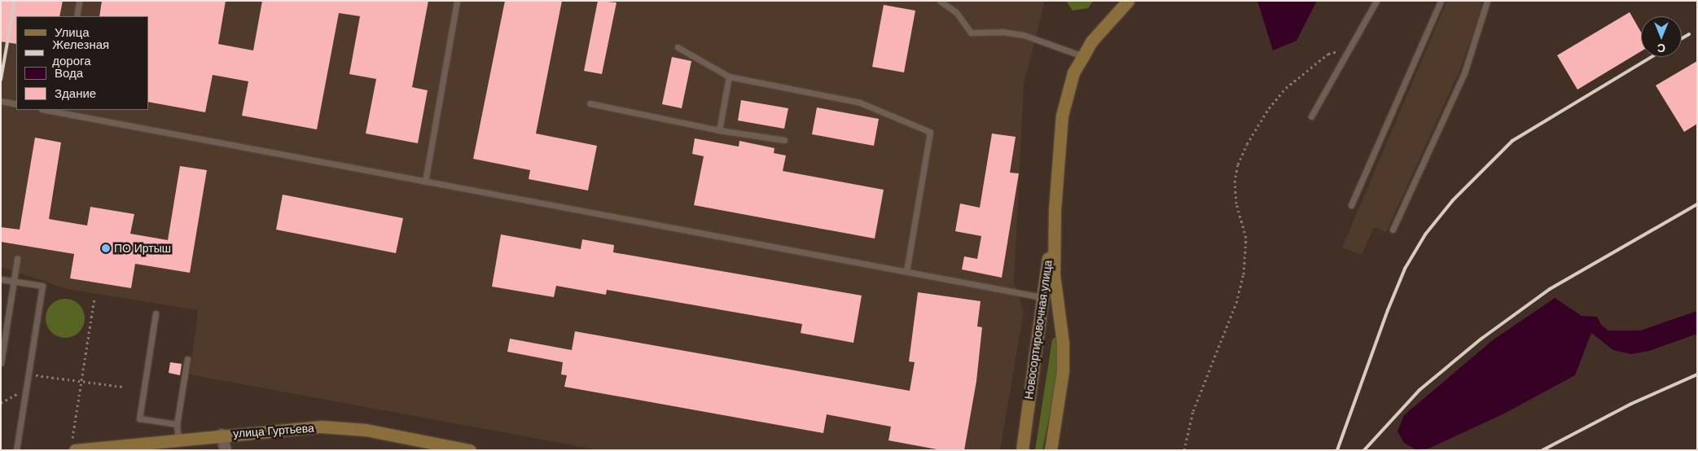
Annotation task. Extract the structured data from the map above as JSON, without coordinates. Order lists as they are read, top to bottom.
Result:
{
  "streets": {
    "main road": ["Новосортировочная улица", "улица Гуртьева"]
  },
  "places": ["ПО Иртыш"],
  "legend": [
    "Улица",
    "Железная дорога",
    "Вода",
    "Здание"
  ],
  "north": "bottom"
}
